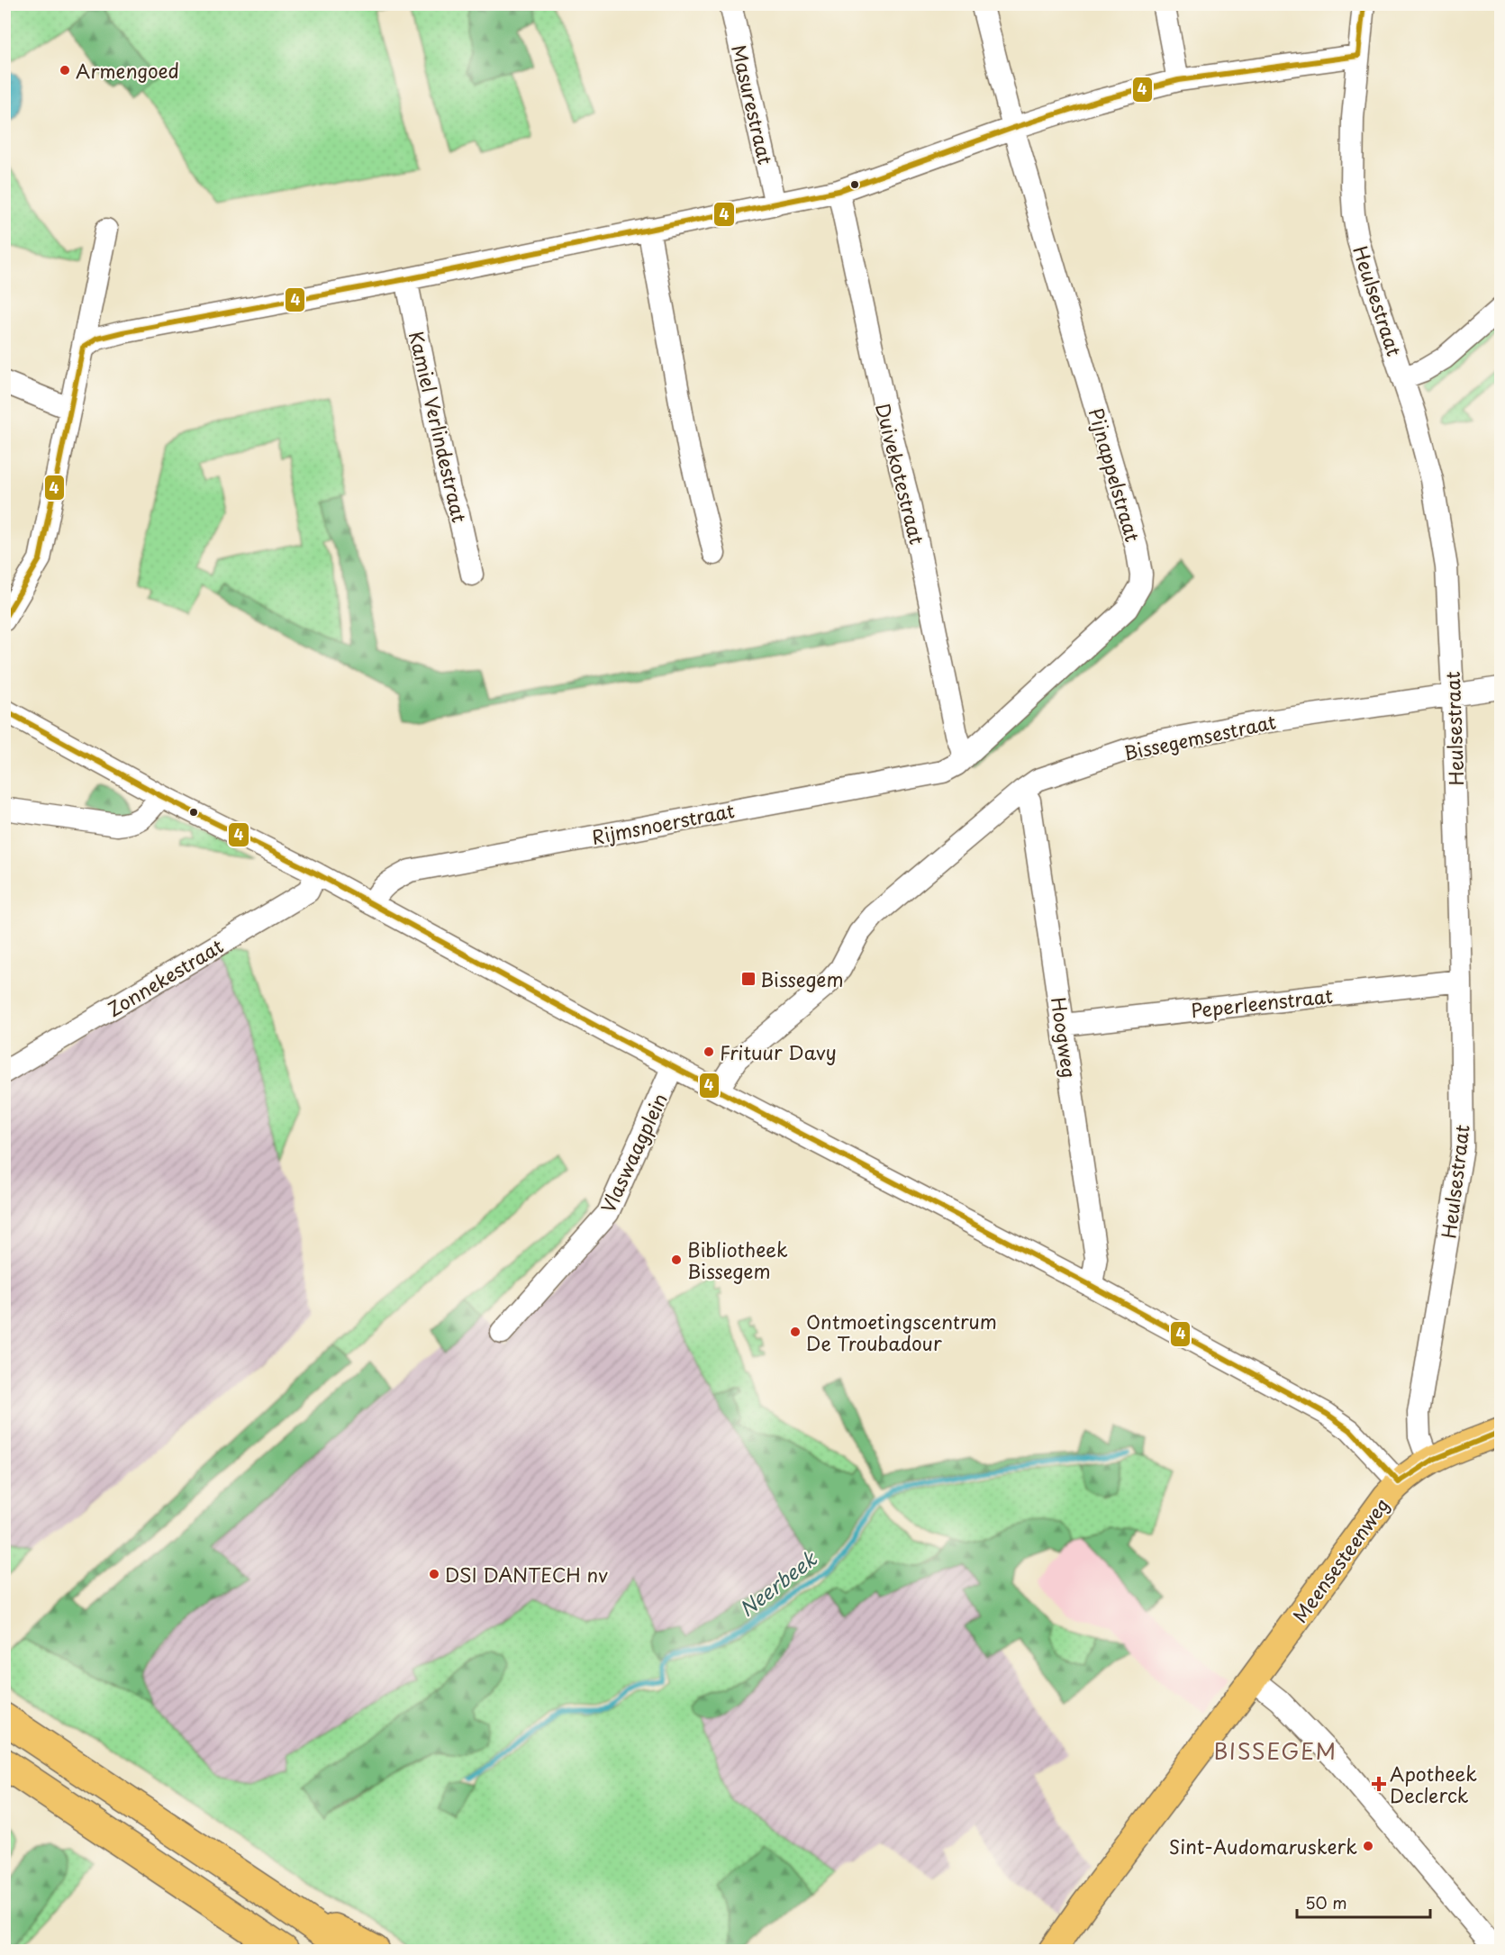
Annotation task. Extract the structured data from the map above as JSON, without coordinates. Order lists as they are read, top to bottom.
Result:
{
  "streets": {
    "main road": ["Meensesteenweg"],
    "street": [
      "Masurestraat",
      "Heulsestraat",
      "Kamiel Verlindestraat",
      "Duivekotestraat",
      "Pijnappelstraat",
      "Bissegemsestraat",
      "Rijmsnoerstraat",
      "Zonnekestraat",
      "Peperleenstraat",
      "Hoogweg",
      "Vlaswaagplein"
    ]
  },
  "crossings": [
    ["Heulsestraat", "Bissegemsestraat"],
    ["Heulsestraat", "Peperleenstraat"],
    ["Heulsestraat", "Meensesteenweg"],
    ["Duivekotestraat", "Pijnappelstraat"],
    ["Duivekotestraat", "Rijmsnoerstraat"],
    ["Pijnappelstraat", "Rijmsnoerstraat"],
    ["Bissegemsestraat", "Hoogweg"],
    ["Peperleenstraat", "Hoogweg"]
  ],
  "districts": ["BISSEGEM"],
  "water": ["Neerbeek"],
  "places": {
    "other": [
      "Armengoed",
      "Frituur Davy",
      "Bibliotheek Bissegem",
      "Ontmoetingscentrum De Troubadour",
      "DSI DANTECH nv",
      "Sint-Audomaruskerk"
    ],
    "transit": ["Bissegem"],
    "health": ["Apotheek Declerck"]
  },
  "lines": ["transit line 4"],
  "scale_bar": "50 m"
}
